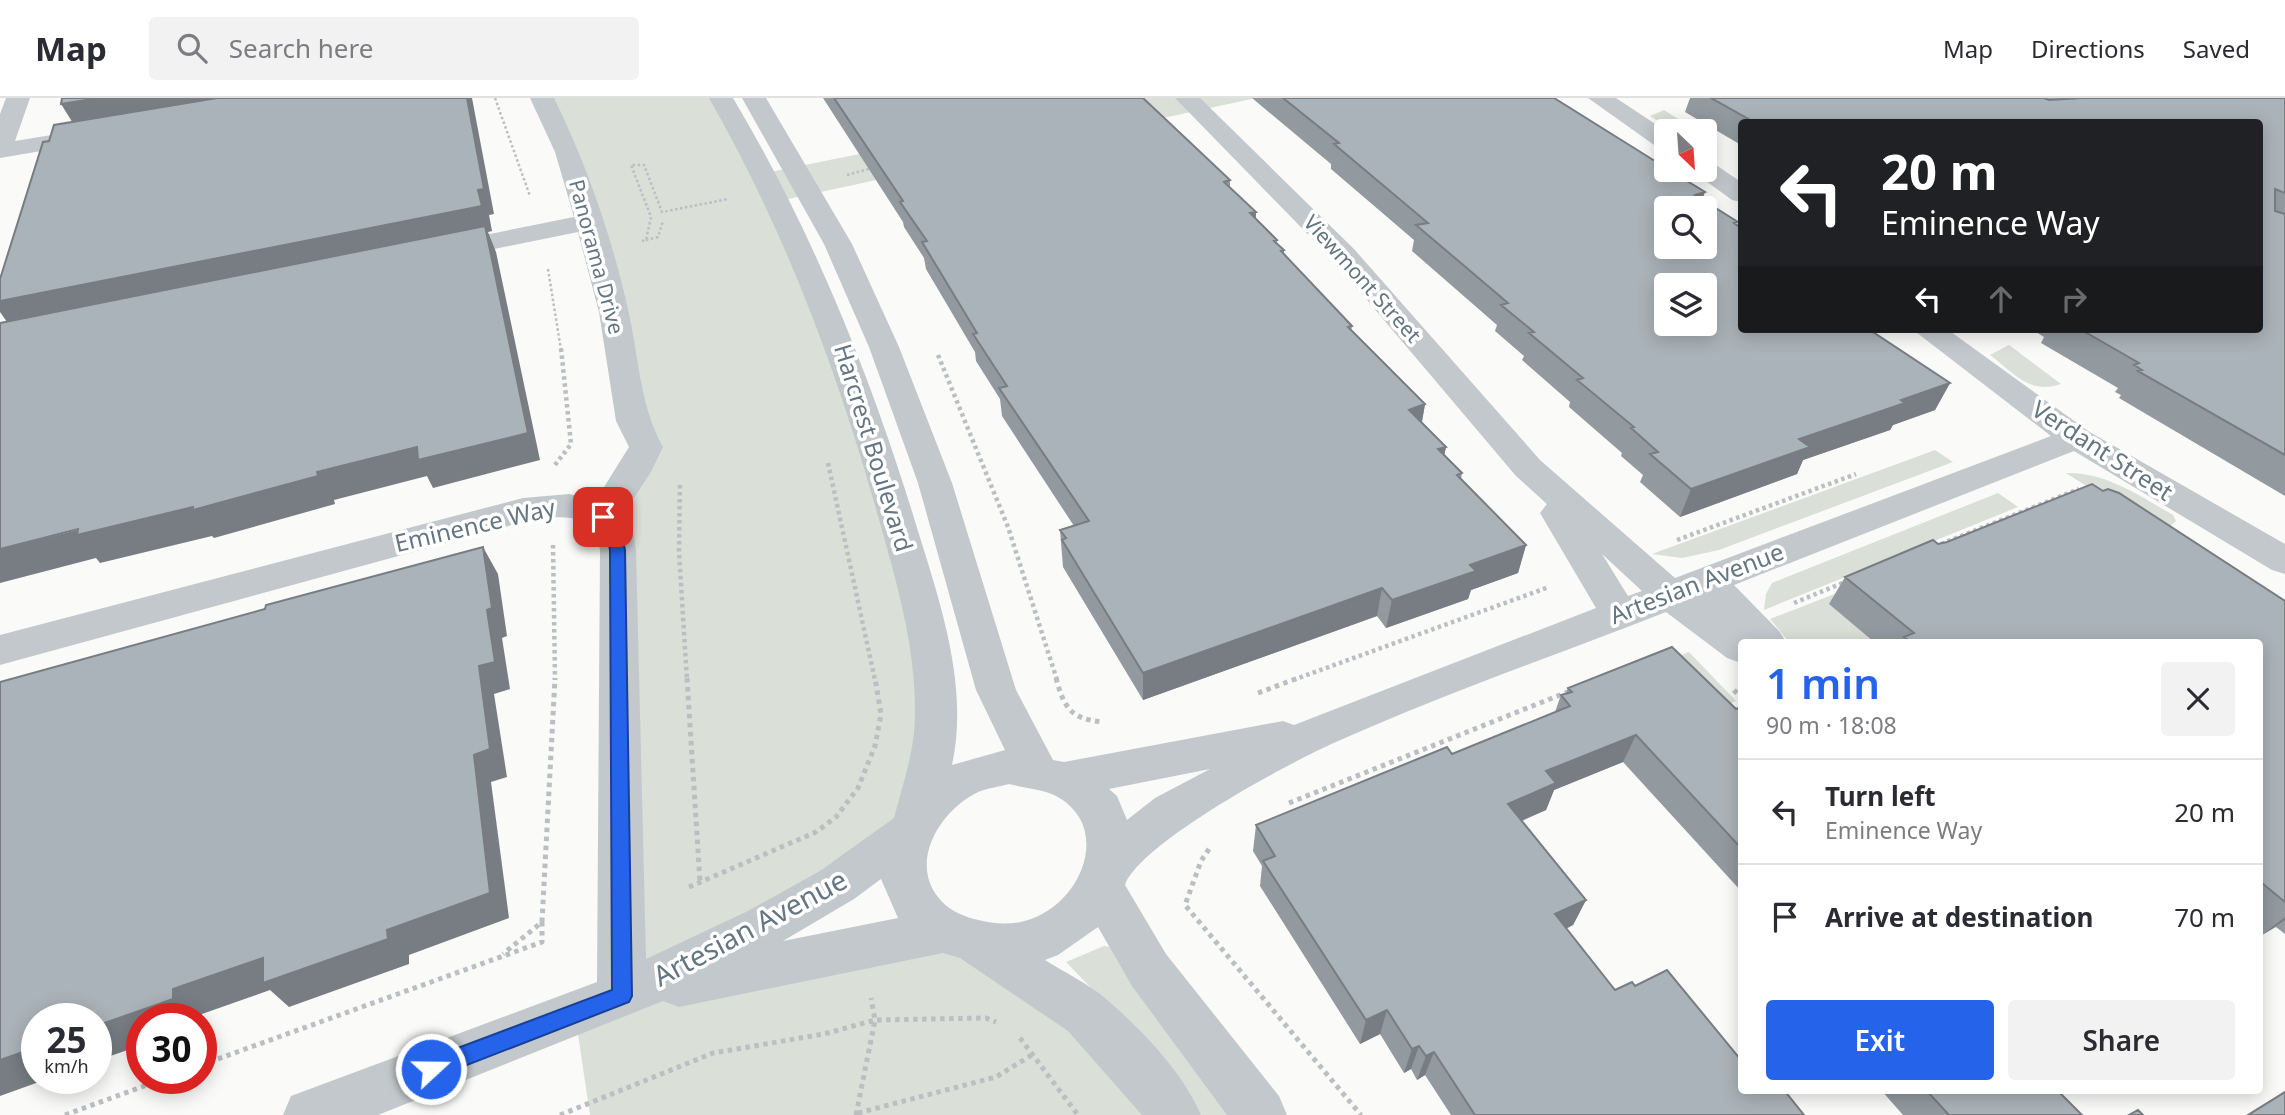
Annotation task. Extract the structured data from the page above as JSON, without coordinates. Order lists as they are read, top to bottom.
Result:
{
  "streets": {
    "street": [
      "Panorama Drive",
      "Viewmont Street",
      "Harcrest Boulevard",
      "Verdant Street",
      "Eminence Way",
      "Artesian Avenue"
    ]
  },
  "crossings": [
    ["Panorama Drive", "Eminence Way"],
    ["Viewmont Street", "Artesian Avenue"],
    ["Harcrest Boulevard", "Artesian Avenue"],
    ["Verdant Street", "Artesian Avenue"]
  ],
  "north": "bottom right",
  "page": {
    "header": "Map",
    "search": "Search here",
    "nav": ["Map", "Directions", "Saved"],
    "turn": ["20 m", "Eminence Way"],
    "heading": ["1 min", "90 m · 18:08"],
    "list": [
      {
        "name": "Turn left",
        "note": "Eminence Way",
        "value": "20 m"
      },
      {
        "name": "Arrive at destination",
        "value": "70 m"
      }
    ],
    "buttons": ["Exit", "Share"],
    "speed": "25 km/h",
    "limit": "30"
  }
}
